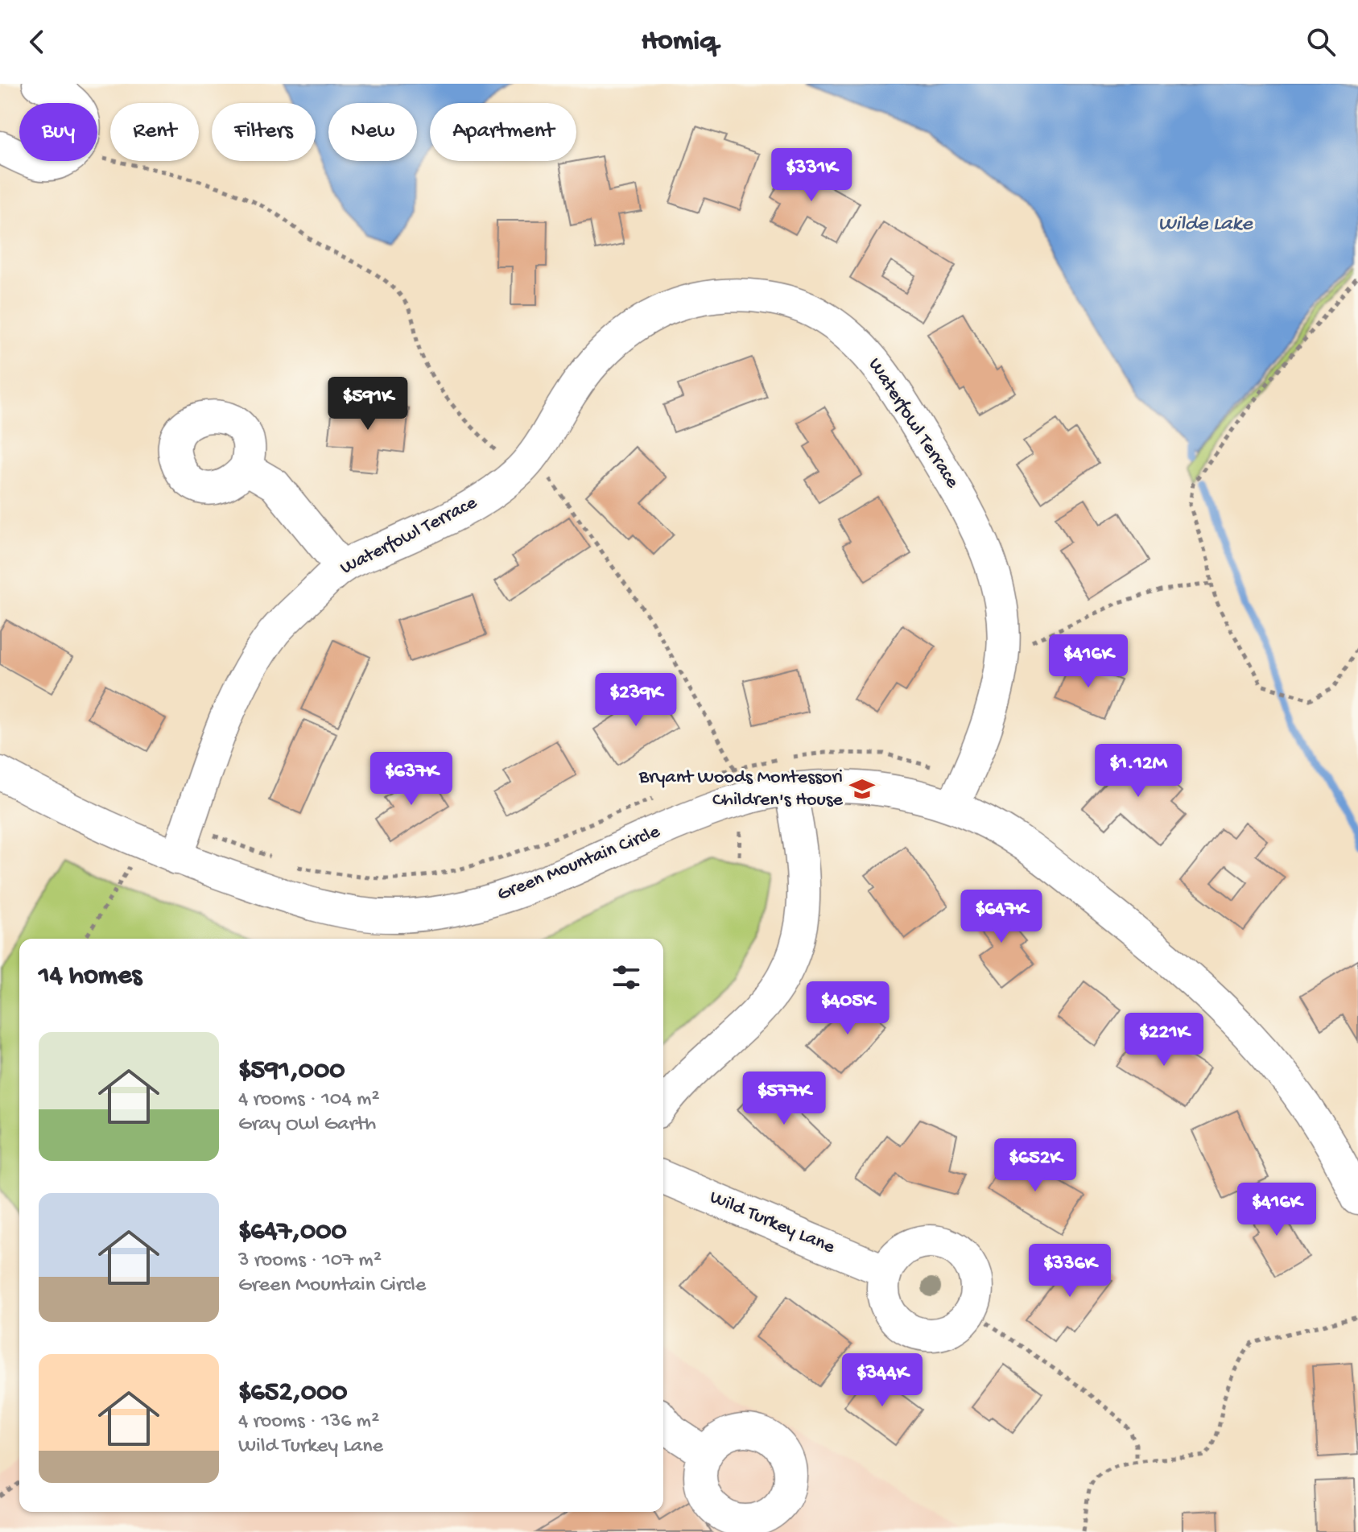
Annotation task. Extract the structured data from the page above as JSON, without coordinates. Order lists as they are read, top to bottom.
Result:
{
  "streets": {
    "street": ["Waterfowl Terrace", "Green Mountain Circle", "Wild Turkey Lane"]
  },
  "crossings": [
    ["Waterfowl Terrace", "Green Mountain Circle"]
  ],
  "water": ["Wilde Lake"],
  "places": {
    "school or university": ["Bryant Woods Montessori Children's House"]
  },
  "page": {
    "header": "Homiq",
    "chip": [
      "Buy",
      "Rent",
      "Filters",
      "New",
      "Apartment"
    ],
    "price": [
      "$331K",
      "$591K",
      "$416K",
      "$239K",
      "$1.12M",
      "$637K",
      "$647K",
      "$405K",
      "$221K",
      "$577K",
      "$652K",
      "$416K",
      "$336K",
      "$344K"
    ],
    "heading": "14 homes",
    "list": [
      {
        "name": "$591,000",
        "note": "4 rooms · 104 m² · Gray Owl Garth"
      },
      {
        "name": "$647,000",
        "note": "3 rooms · 107 m² · Green Mountain Circle"
      },
      {
        "name": "$652,000",
        "note": "4 rooms · 136 m² · Wild Turkey Lane"
      }
    ]
  }
}
